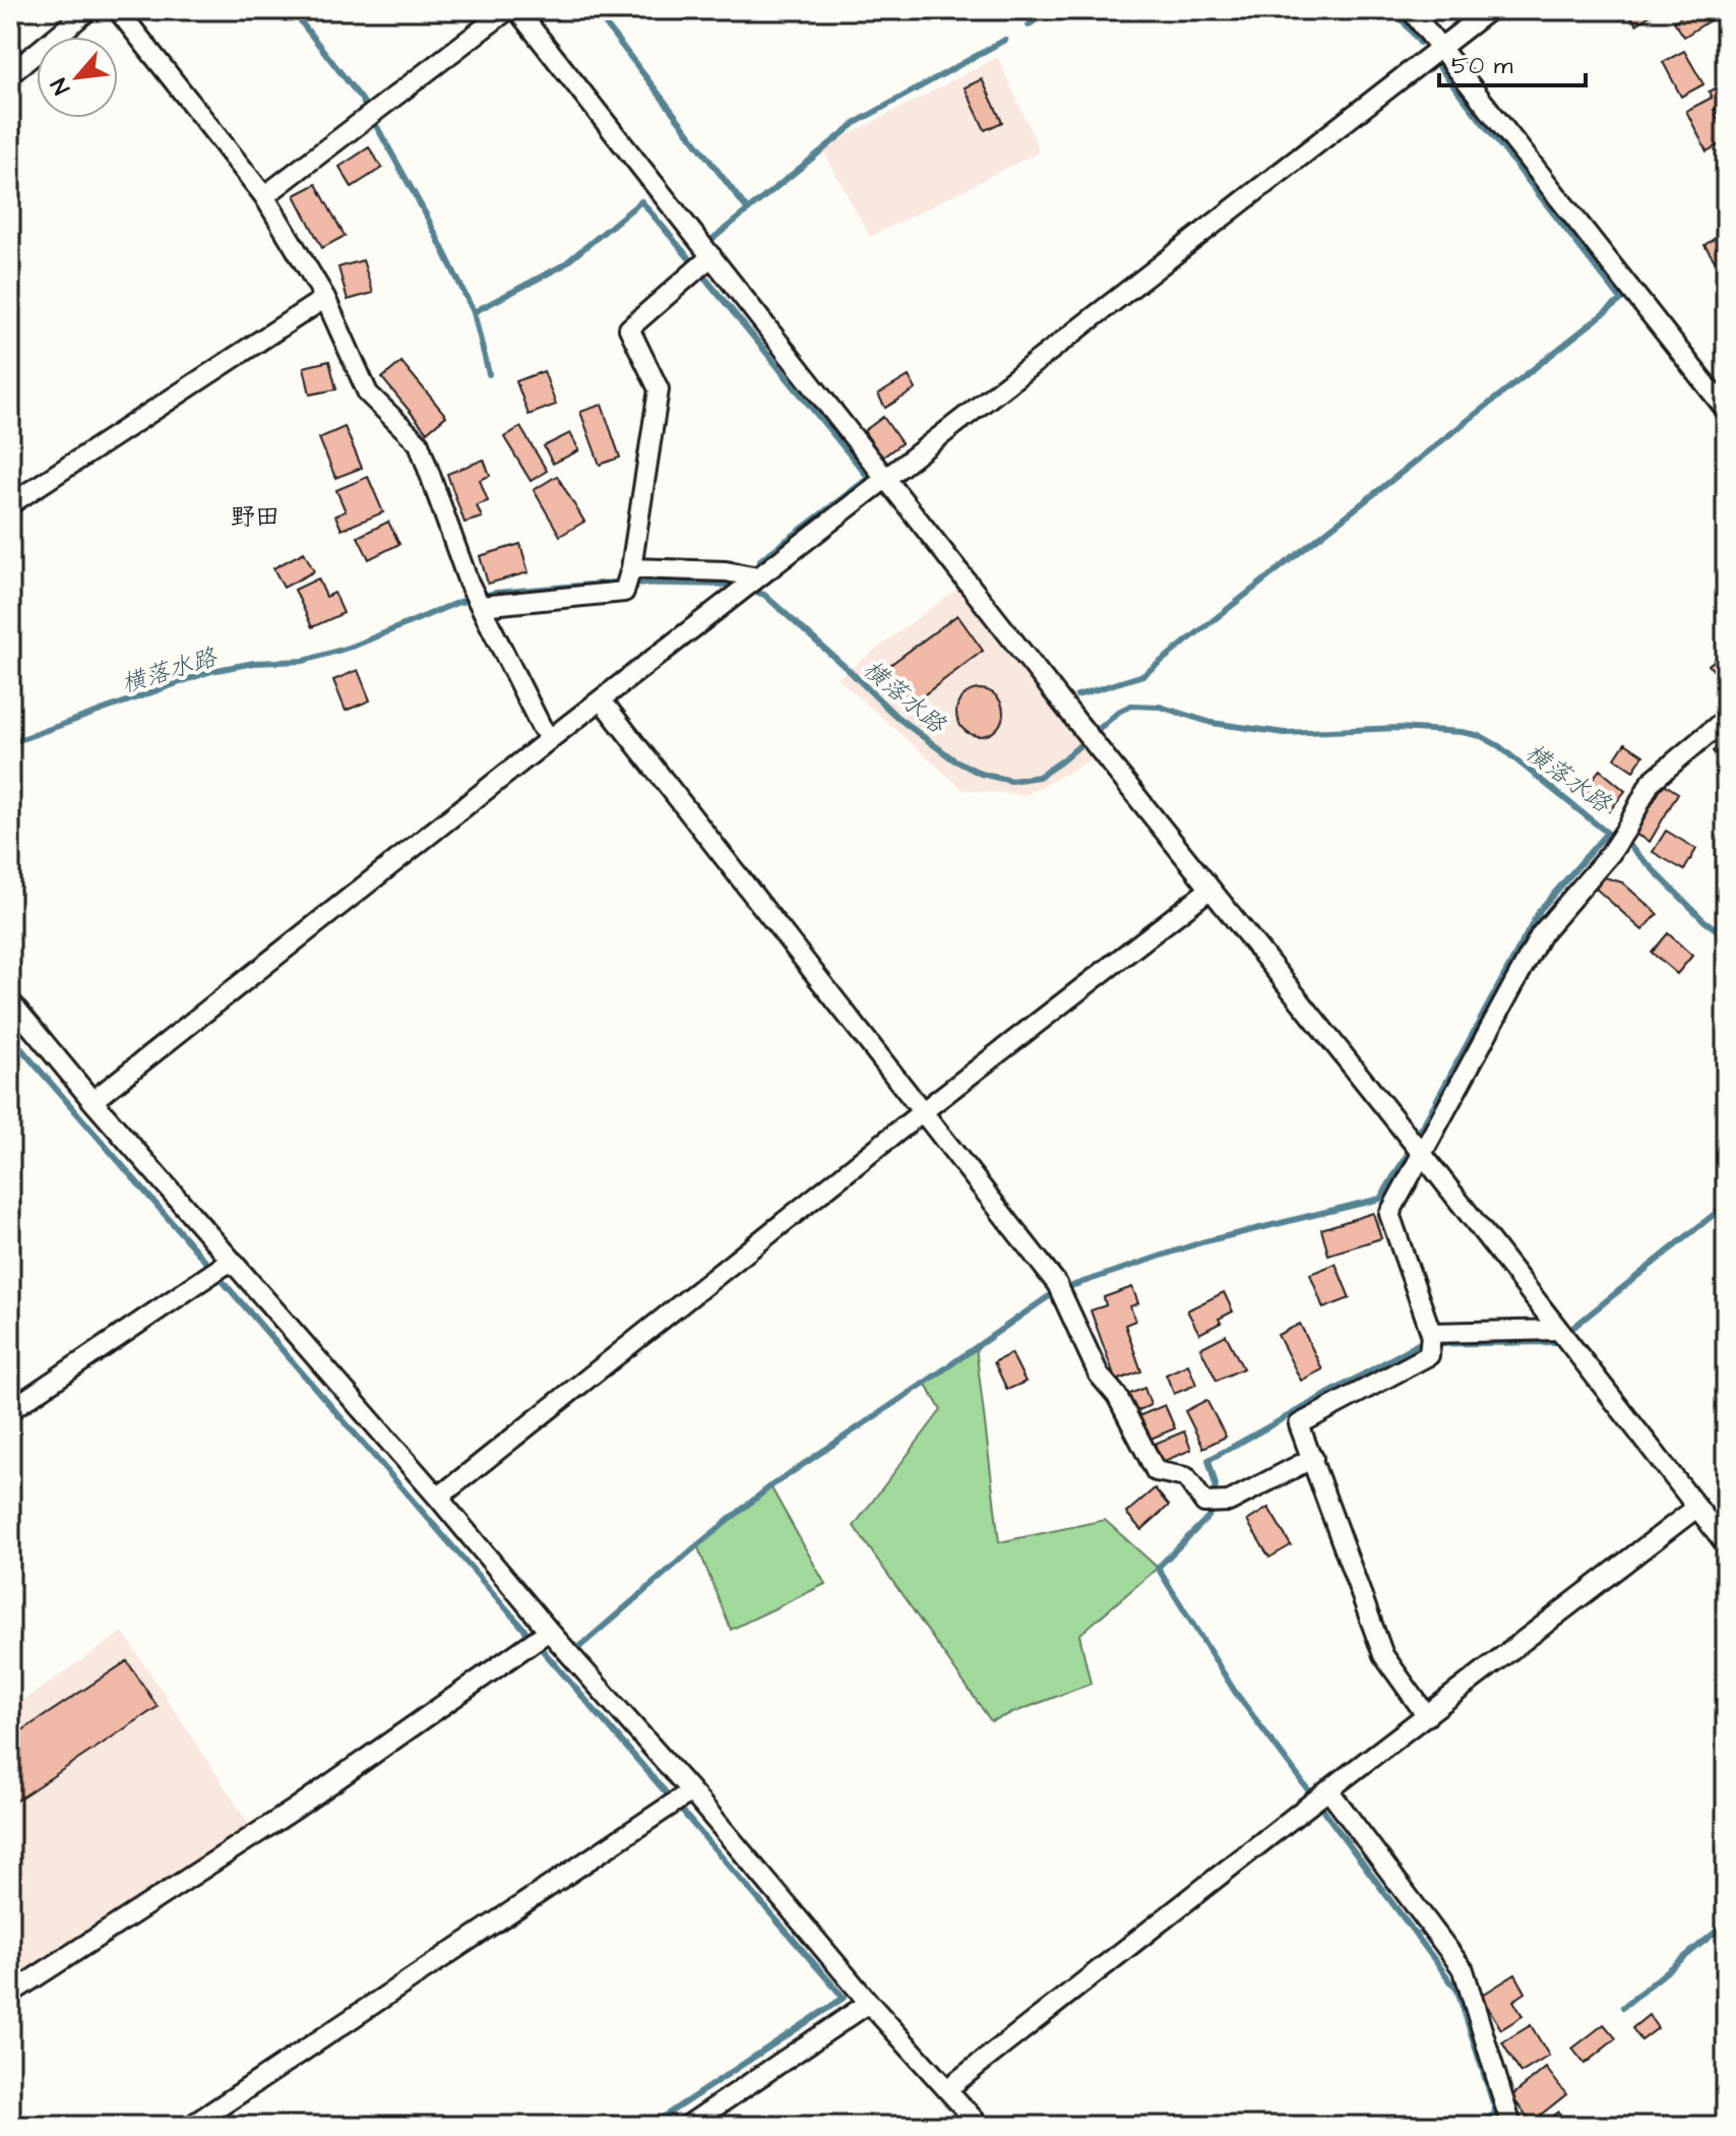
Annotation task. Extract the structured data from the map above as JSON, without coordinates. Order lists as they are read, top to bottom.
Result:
{
  "districts": ["野田"],
  "water": ["横落水路"],
  "scale_bar": "50 m",
  "north": "bottom left"
}
